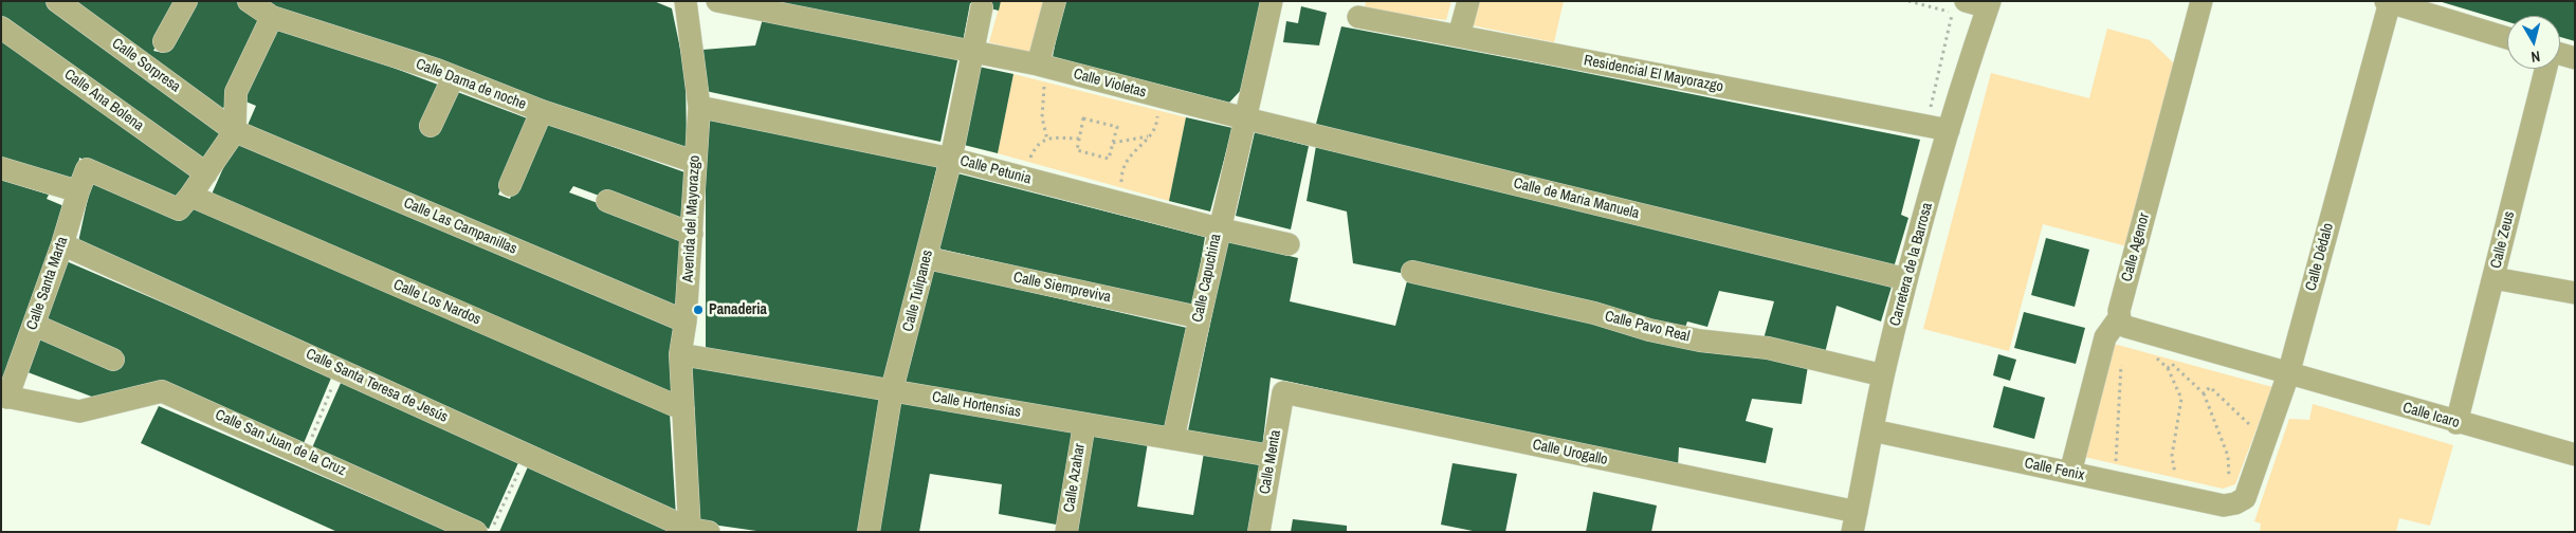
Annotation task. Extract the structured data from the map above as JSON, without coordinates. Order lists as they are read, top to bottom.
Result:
{
  "streets": {
    "street": [
      "Calle Sorpresa",
      "Residencial El Mayorazgo",
      "Calle Violetas",
      "Calle Dama de noche",
      "Calle Ana Bolena",
      "Calle Petunia",
      "Calle de Maria Manuela",
      "Avenida del Mayorazgo",
      "Calle Las Campanillas",
      "Calle Zeus",
      "Calle Agenor",
      "Calle Dédalo",
      "Carretera de la Barrosa",
      "Calle Capuchina",
      "Calle Santa Marta",
      "Calle Siempreviva",
      "Calle Tulipanes",
      "Calle Los Nardos",
      "Calle Pavo Real",
      "Calle Santa Teresa de Jesús",
      "Calle Hortensias",
      "Calle Icaro",
      "Calle San Juan de la Cruz",
      "Calle Urogallo",
      "Calle Menta",
      "Calle Fenix",
      "Calle Azahar"
    ]
  },
  "crossings": [
    ["Calle Sorpresa", "Calle Las Campanillas"],
    ["Residencial El Mayorazgo", "Carretera de la Barrosa"],
    ["Calle Violetas", "Calle de Maria Manuela"],
    ["Calle Violetas", "Calle Capuchina"],
    ["Calle Violetas", "Calle Tulipanes"],
    ["Calle Dama de noche", "Avenida del Mayorazgo"],
    ["Calle Petunia", "Avenida del Mayorazgo"],
    ["Calle Petunia", "Calle Capuchina"],
    ["Calle Petunia", "Calle Tulipanes"],
    ["Calle de Maria Manuela", "Carretera de la Barrosa"],
    ["Calle de Maria Manuela", "Calle Capuchina"],
    ["Avenida del Mayorazgo", "Calle Las Campanillas"],
    ["Avenida del Mayorazgo", "Calle Los Nardos"],
    ["Avenida del Mayorazgo", "Calle Santa Teresa de Jesús"],
    ["Avenida del Mayorazgo", "Calle Hortensias"],
    ["Calle Zeus", "Calle Icaro"],
    ["Calle Dédalo", "Calle Icaro"],
    ["Calle Dédalo", "Calle Fenix"],
    ["Carretera de la Barrosa", "Calle Pavo Real"],
    ["Carretera de la Barrosa", "Calle Urogallo"],
    ["Carretera de la Barrosa", "Calle Fenix"],
    ["Calle Capuchina", "Calle Siempreviva"],
    ["Calle Capuchina", "Calle Hortensias"],
    ["Calle Santa Marta", "Calle Los Nardos"],
    ["Calle Santa Marta", "Calle Santa Teresa de Jesús"],
    ["Calle Santa Marta", "Calle San Juan de la Cruz"],
    ["Calle Siempreviva", "Calle Tulipanes"],
    ["Calle Tulipanes", "Calle Hortensias"],
    ["Calle Hortensias", "Calle Menta"],
    ["Calle Hortensias", "Calle Azahar"],
    ["Calle Urogallo", "Calle Menta"]
  ],
  "places": ["Panaderia"],
  "north": "bottom"
}
